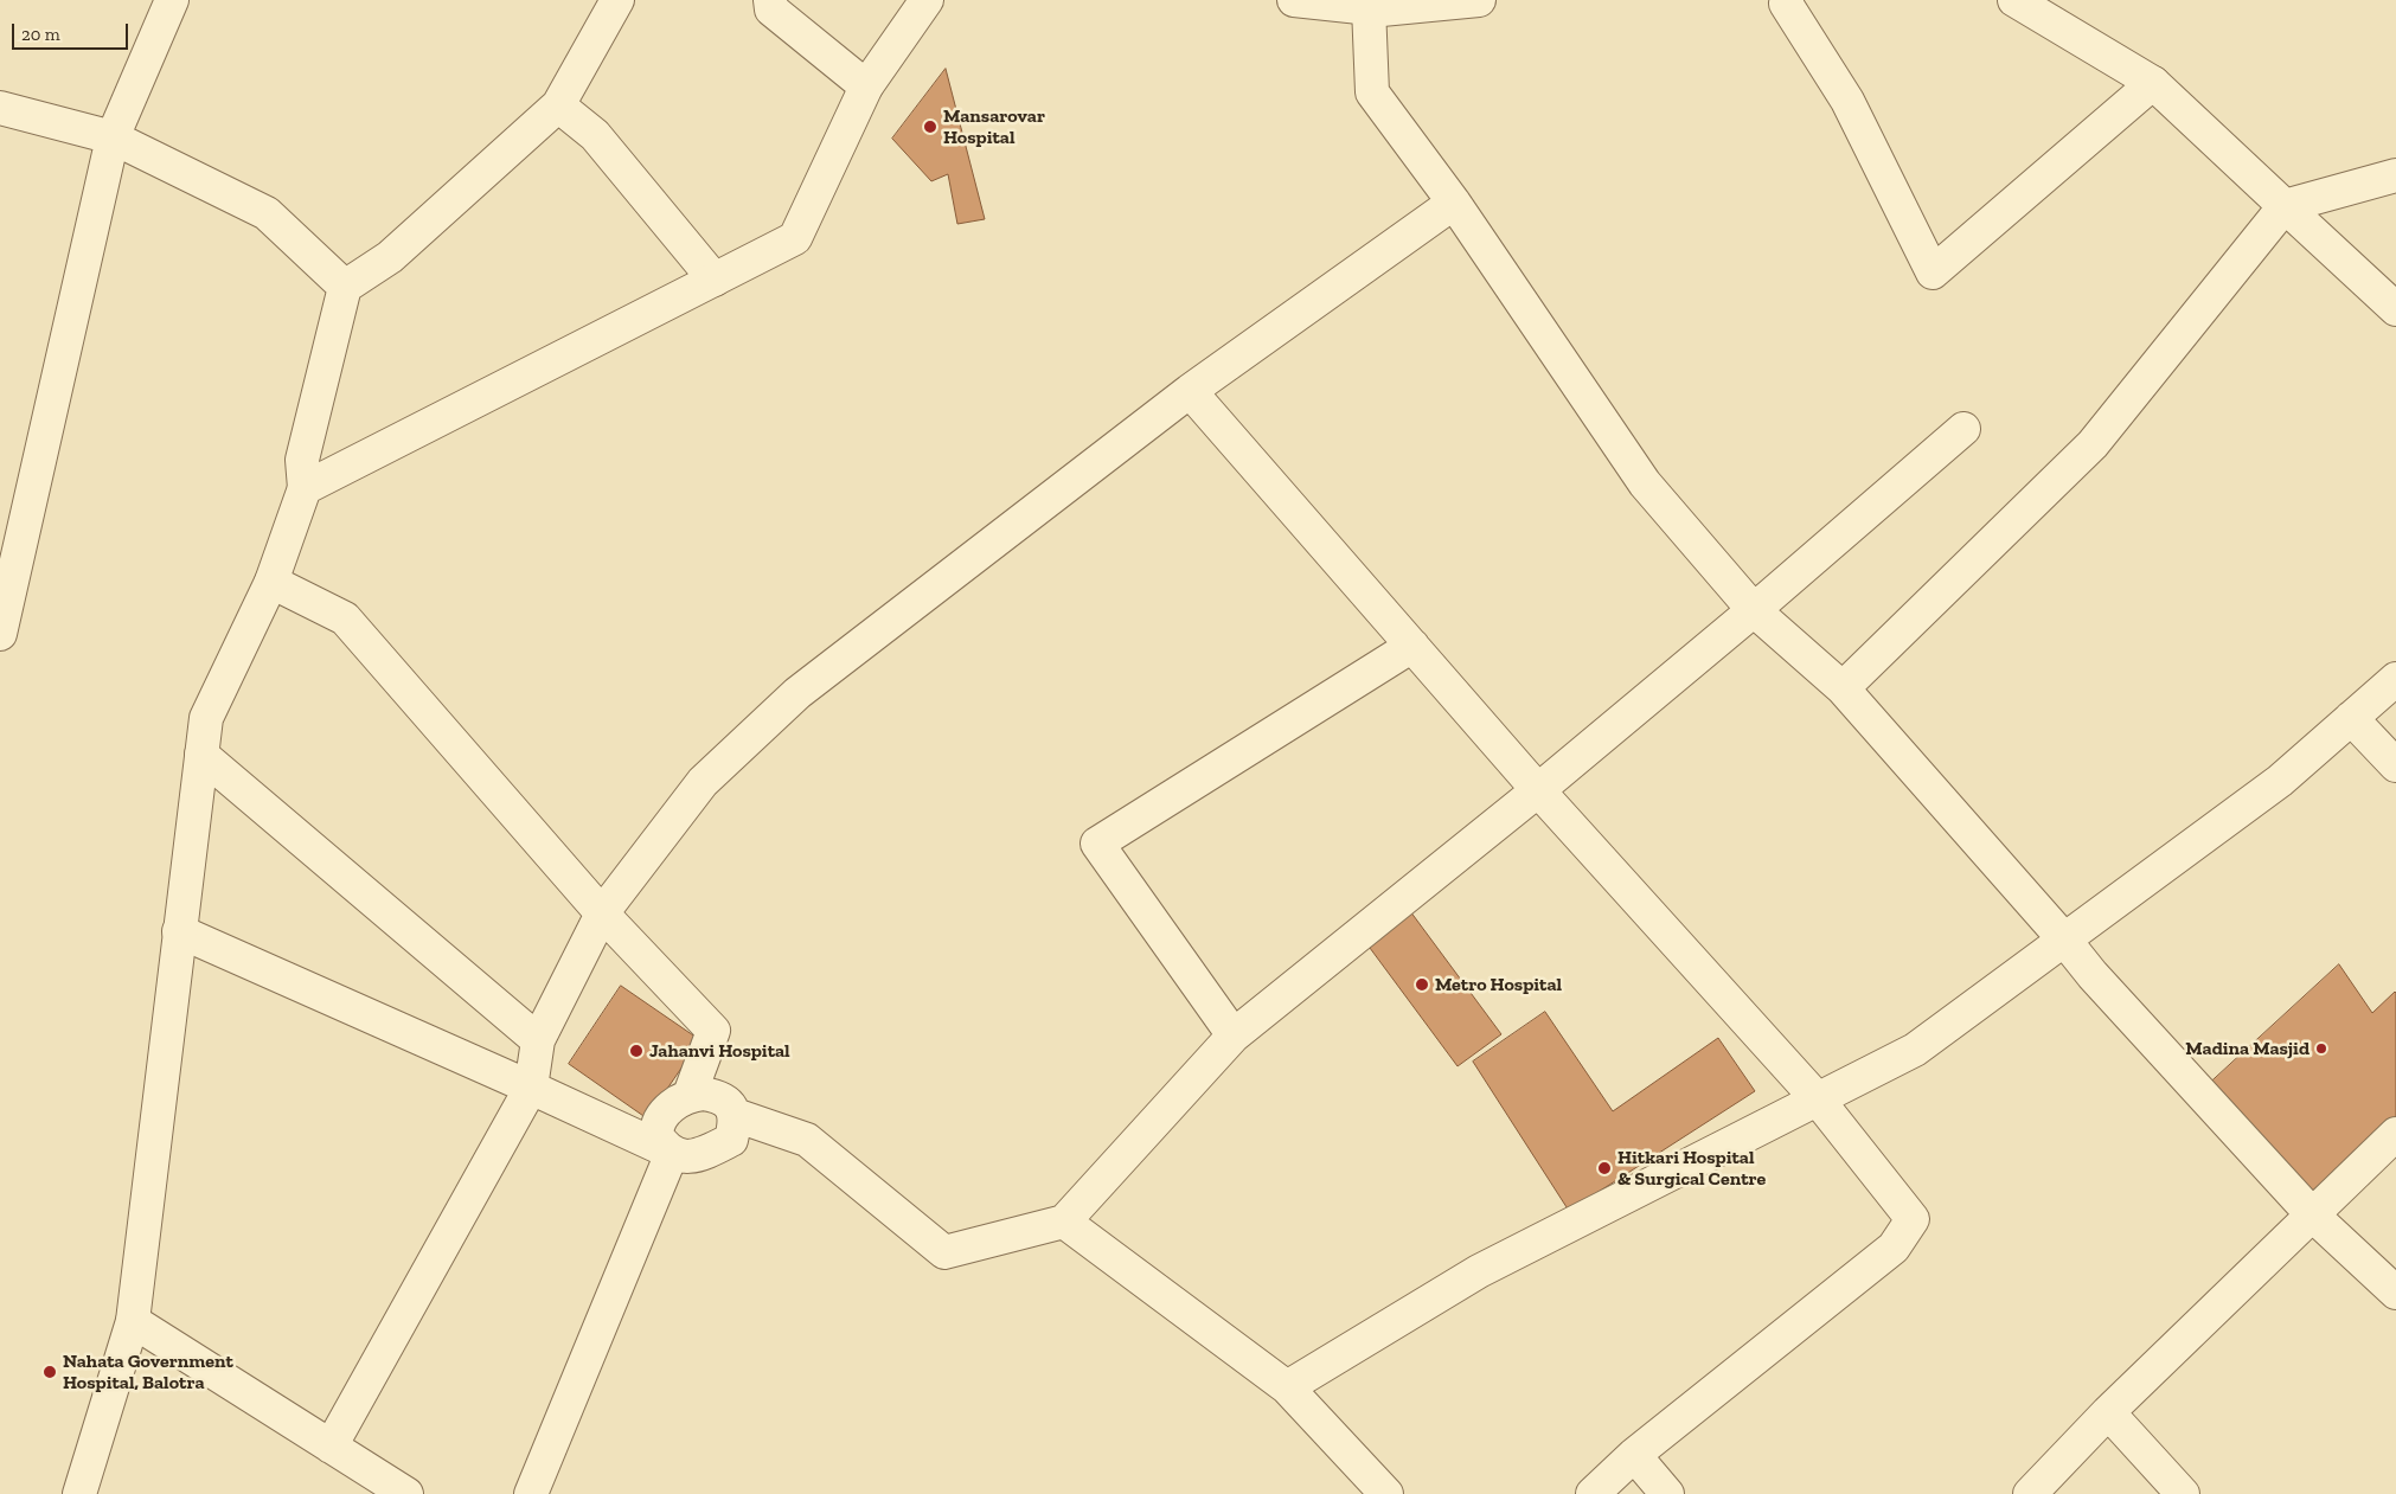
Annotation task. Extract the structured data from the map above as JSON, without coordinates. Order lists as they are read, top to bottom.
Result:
{
  "places": [
    "Mansarovar Hospital",
    "Metro Hospital",
    "Madina Masjid",
    "Jahanvi Hospital",
    "Hitkari Hospital & Surgical Centre",
    "Nahata Government Hospital, Balotra"
  ],
  "scale_bar": "20 m"
}
